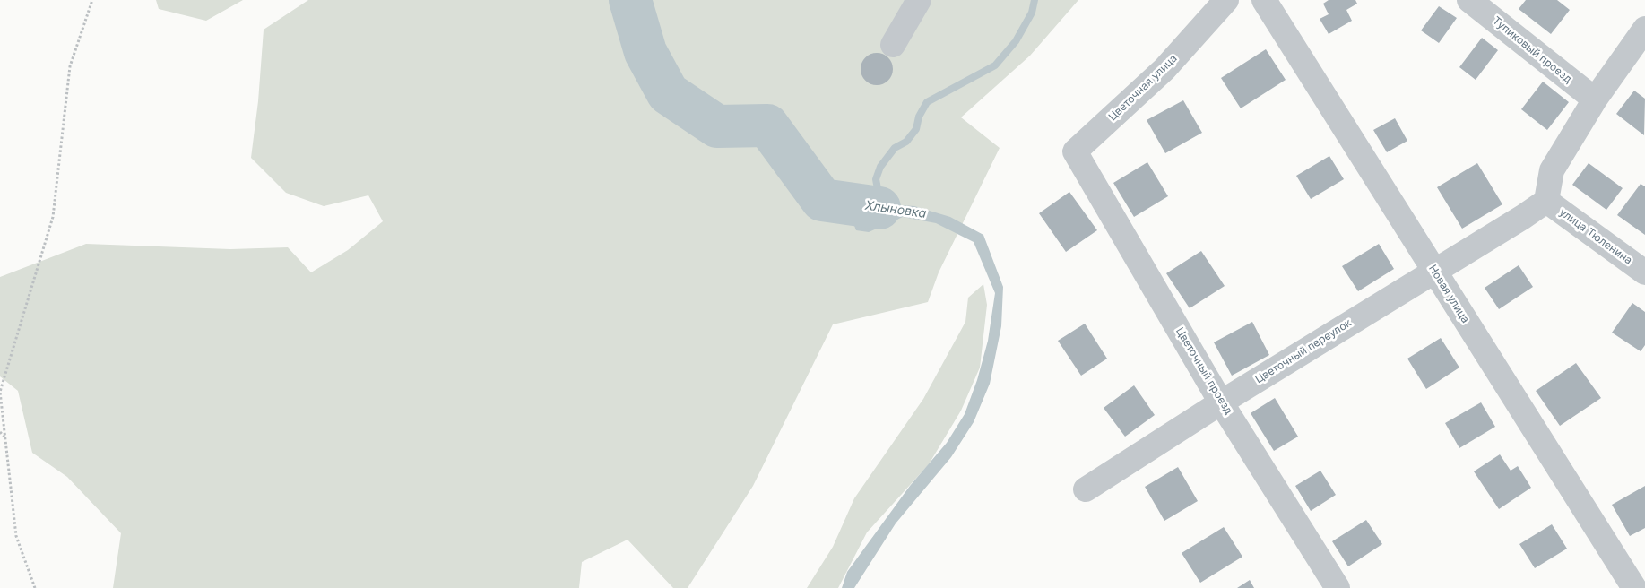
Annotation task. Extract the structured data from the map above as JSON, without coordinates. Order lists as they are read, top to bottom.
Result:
{
  "streets": {
    "street": [
      "Тупиковый проезд",
      "Цветочная улица",
      "улица Тюленина",
      "Новая улица",
      "Цветочный переулок",
      "Цветочный проезд"
    ]
  },
  "crossings": [
    ["Цветочная улица", "Цветочный проезд"],
    ["улица Тюленина", "Цветочный переулок"],
    ["Новая улица", "Цветочный переулок"],
    ["Цветочный переулок", "Цветочный проезд"]
  ],
  "water": ["Хлыновка"]
}
